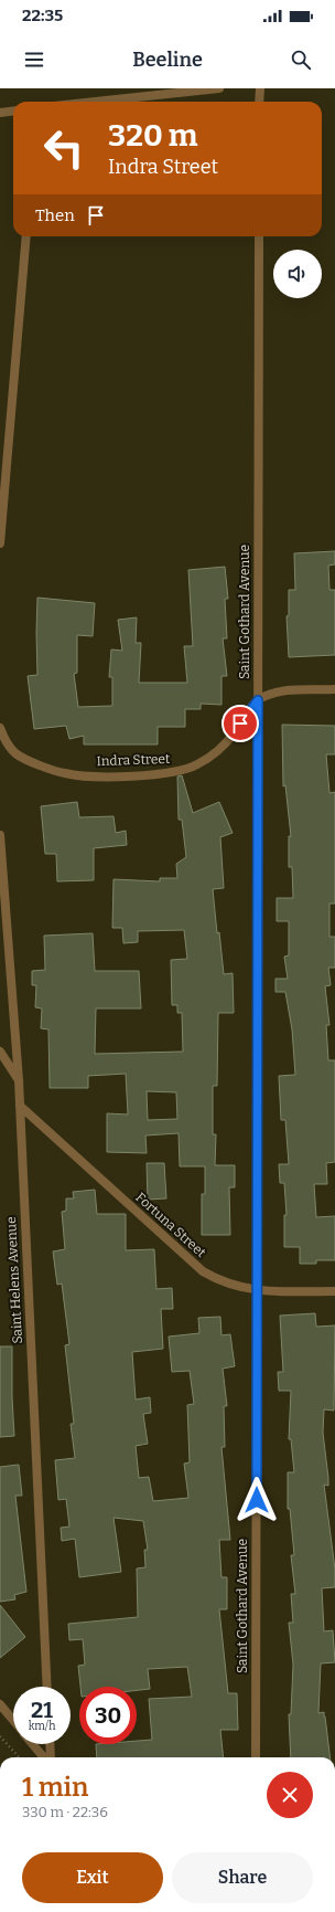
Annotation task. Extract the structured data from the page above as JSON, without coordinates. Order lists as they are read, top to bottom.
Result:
{
  "streets": {
    "street": [
      "Saint Gothard Avenue",
      "Indra Street",
      "Fortuna Street",
      "Saint Helens Avenue"
    ]
  },
  "crossings": [
    ["Saint Gothard Avenue", "Indra Street"],
    ["Saint Gothard Avenue", "Fortuna Street"],
    ["Fortuna Street", "Saint Helens Avenue"]
  ],
  "page": {
    "status": "22:35",
    "header": "Beeline",
    "turn": ["320 m", "Indra Street"],
    "then": "Then",
    "speed": "21 km/h",
    "limit": "30",
    "heading": ["1 min", "330 m · 22:36"],
    "buttons": ["Exit", "Share"]
  }
}
